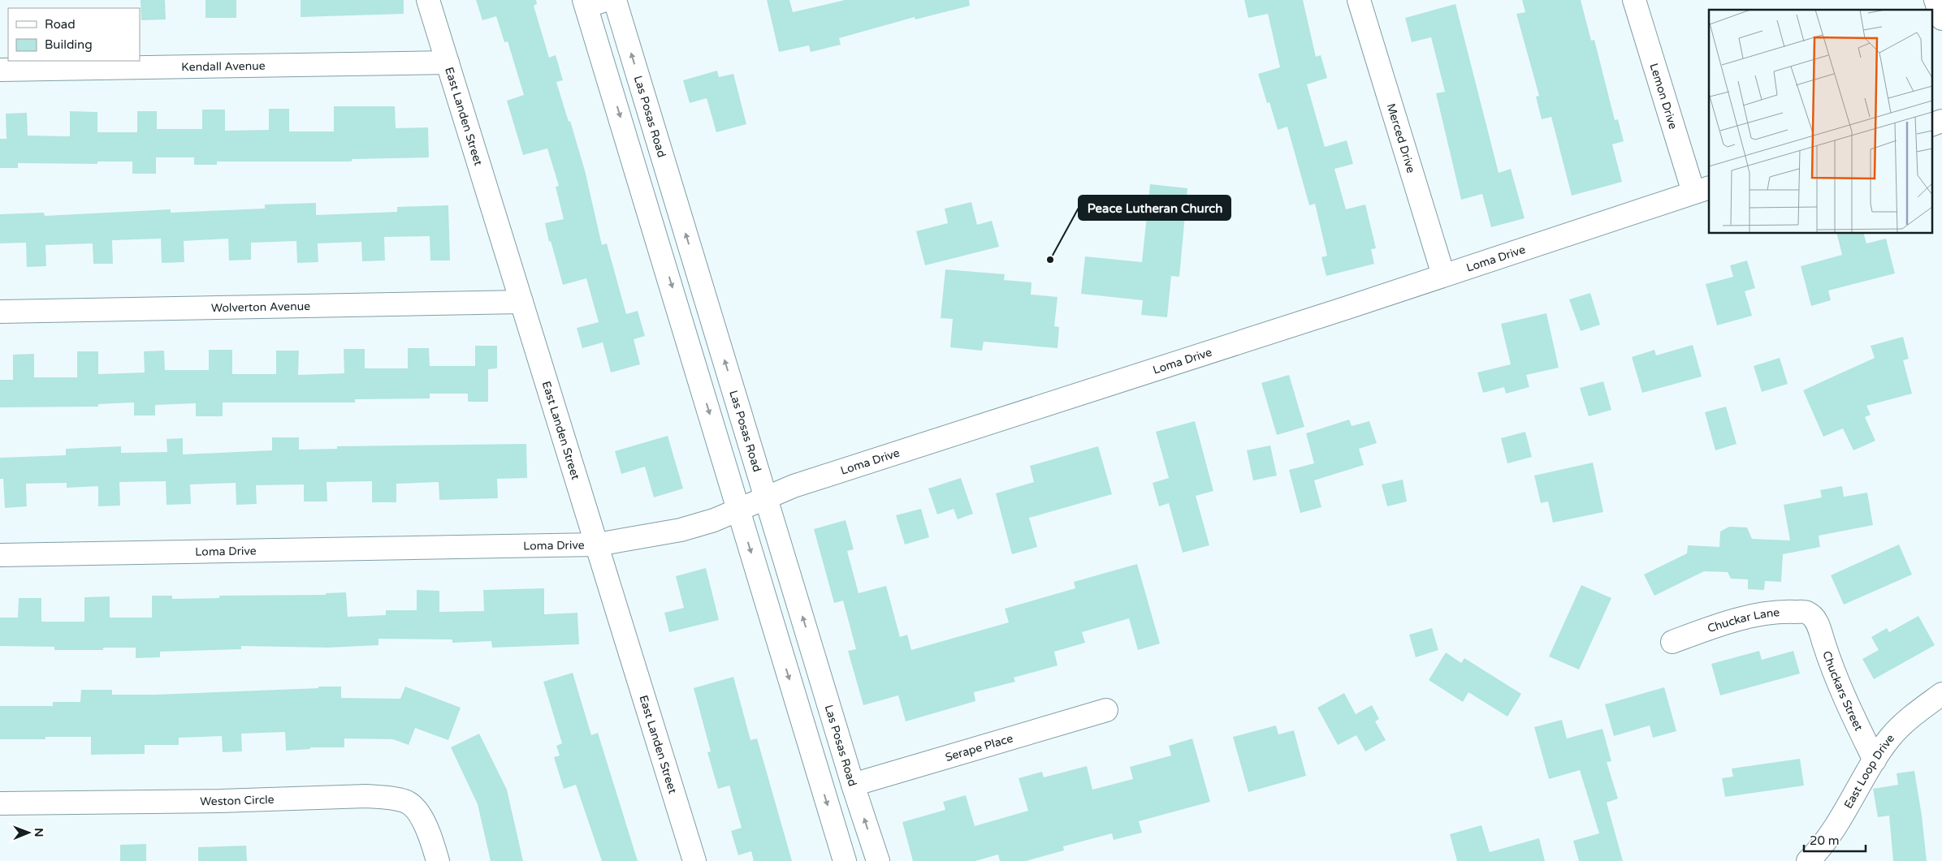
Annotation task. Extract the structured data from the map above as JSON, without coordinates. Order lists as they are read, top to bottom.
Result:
{
  "streets": {
    "street": [
      "Kendall Avenue",
      "Lemon Drive",
      "Las Posas Road",
      "East Landen Street",
      "Merced Drive",
      "Loma Drive",
      "Wolverton Avenue",
      "Chuckar Lane",
      "Chuckars Street",
      "Serape Place",
      "East Loop Drive",
      "Weston Circle"
    ]
  },
  "crossings": [
    ["Kendall Avenue", "East Landen Street"],
    ["Lemon Drive", "Loma Drive"],
    ["Las Posas Road", "Loma Drive"],
    ["Las Posas Road", "Serape Place"],
    ["East Landen Street", "Loma Drive"],
    ["East Landen Street", "Wolverton Avenue"],
    ["Merced Drive", "Loma Drive"],
    ["Chuckar Lane", "Chuckars Street"],
    ["Chuckars Street", "East Loop Drive"]
  ],
  "places": ["Peace Lutheran Church"],
  "legend": ["Road", "Building"],
  "scale_bar": "20 m",
  "north": "right"
}
